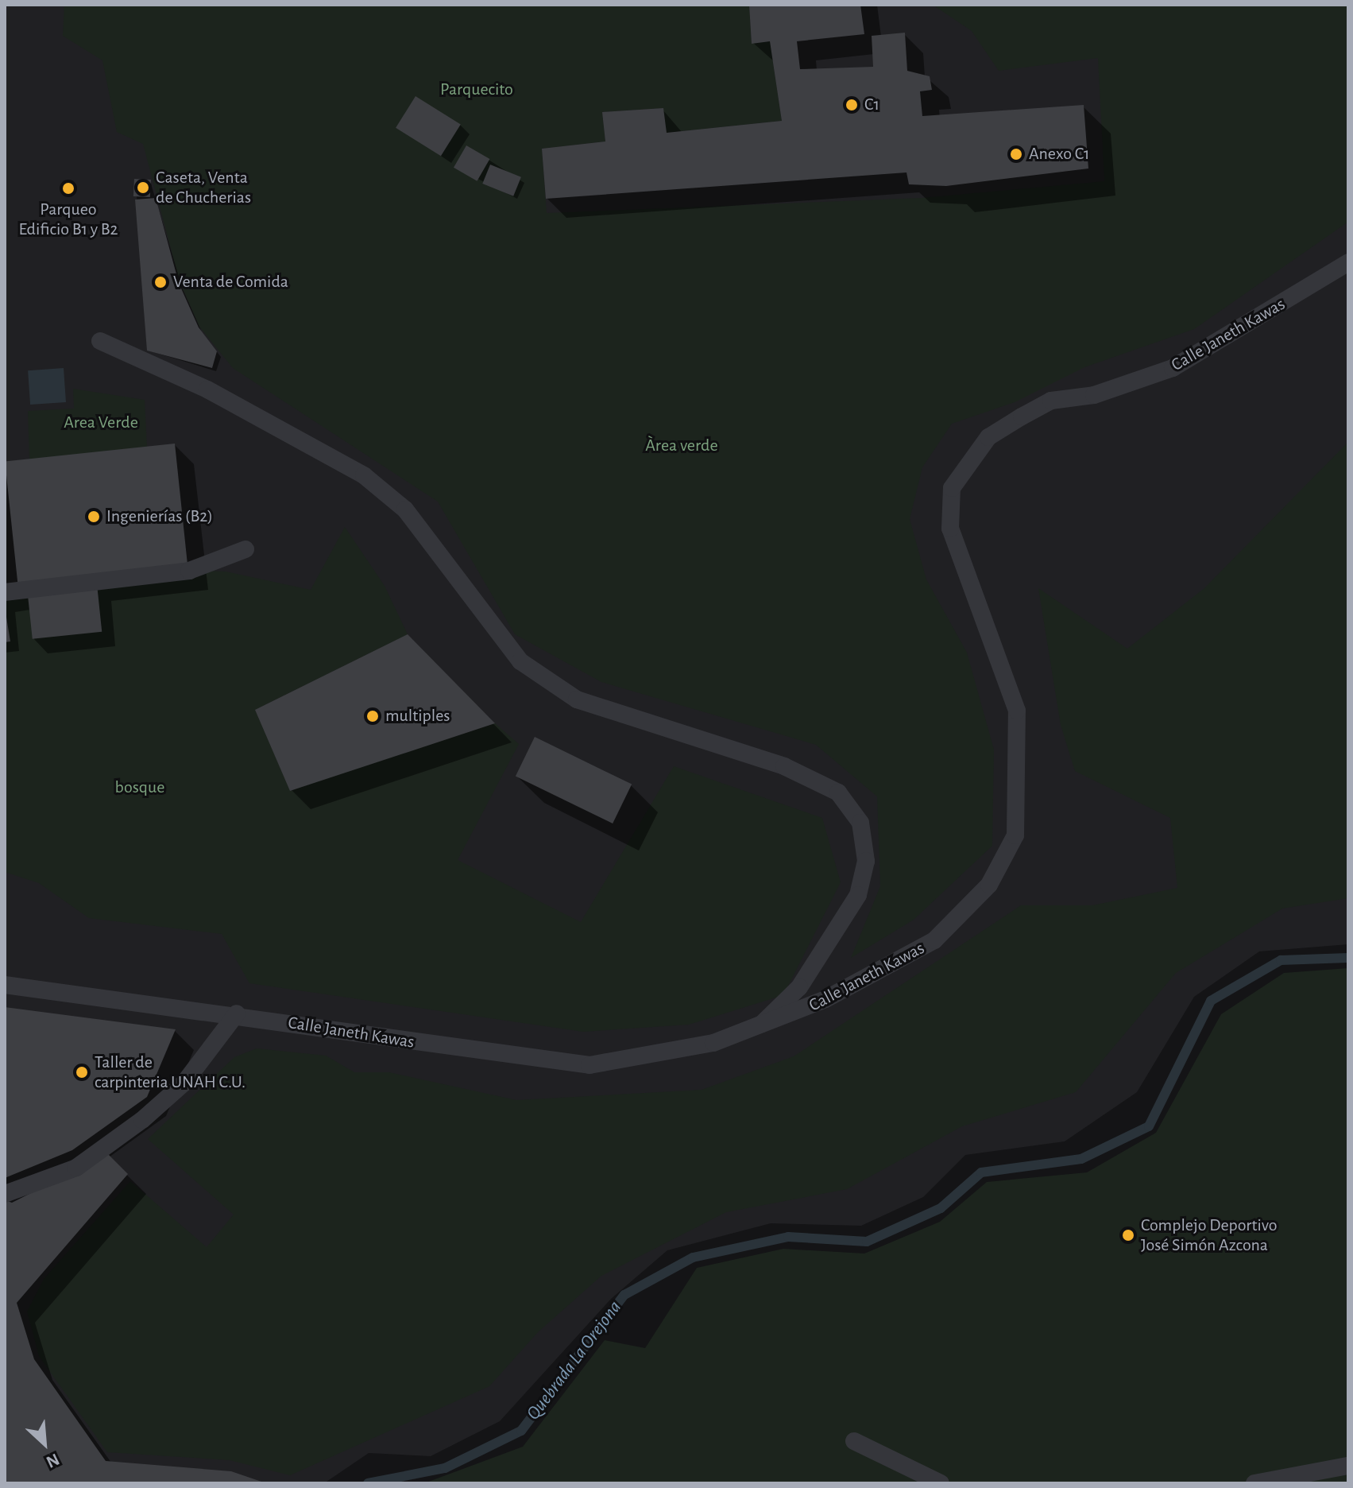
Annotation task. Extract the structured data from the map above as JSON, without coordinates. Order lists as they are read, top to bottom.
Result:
{
  "streets": {
    "lane": ["Calle Janeth Kawas"]
  },
  "water": ["Quebrada La Orejona"],
  "parks": [
    "Parquecito",
    "Area Verde",
    "Àrea verde",
    "bosque"
  ],
  "places": [
    "C1",
    "Anexo C1",
    "Caseta, Venta de Chucherias",
    "Parqueo Edificio B1 y B2",
    "Venta de Comida",
    "Ingenierías (B2)",
    "multiples",
    "Taller de carpinteria UNAH C.U.",
    "Complejo Deportivo José Simón Azcona"
  ],
  "north": "bottom right"
}
